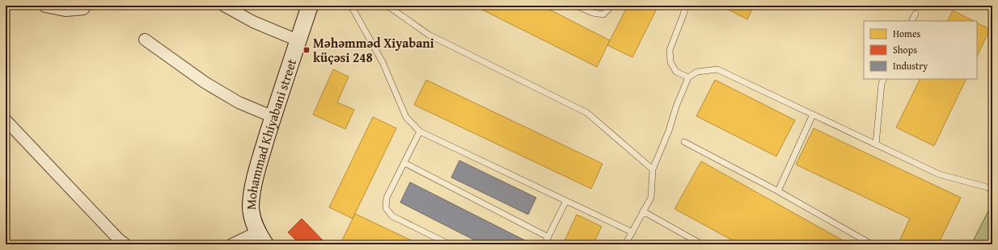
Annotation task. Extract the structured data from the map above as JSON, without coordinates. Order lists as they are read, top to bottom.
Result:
{
  "streets": {
    "street": ["Mohammad Khiyabani street"]
  },
  "places": {
    "transit": ["Məhəmməd Xiyabani küçəsi 248"]
  },
  "legend": ["Homes", "Shops", "Industry"]
}
